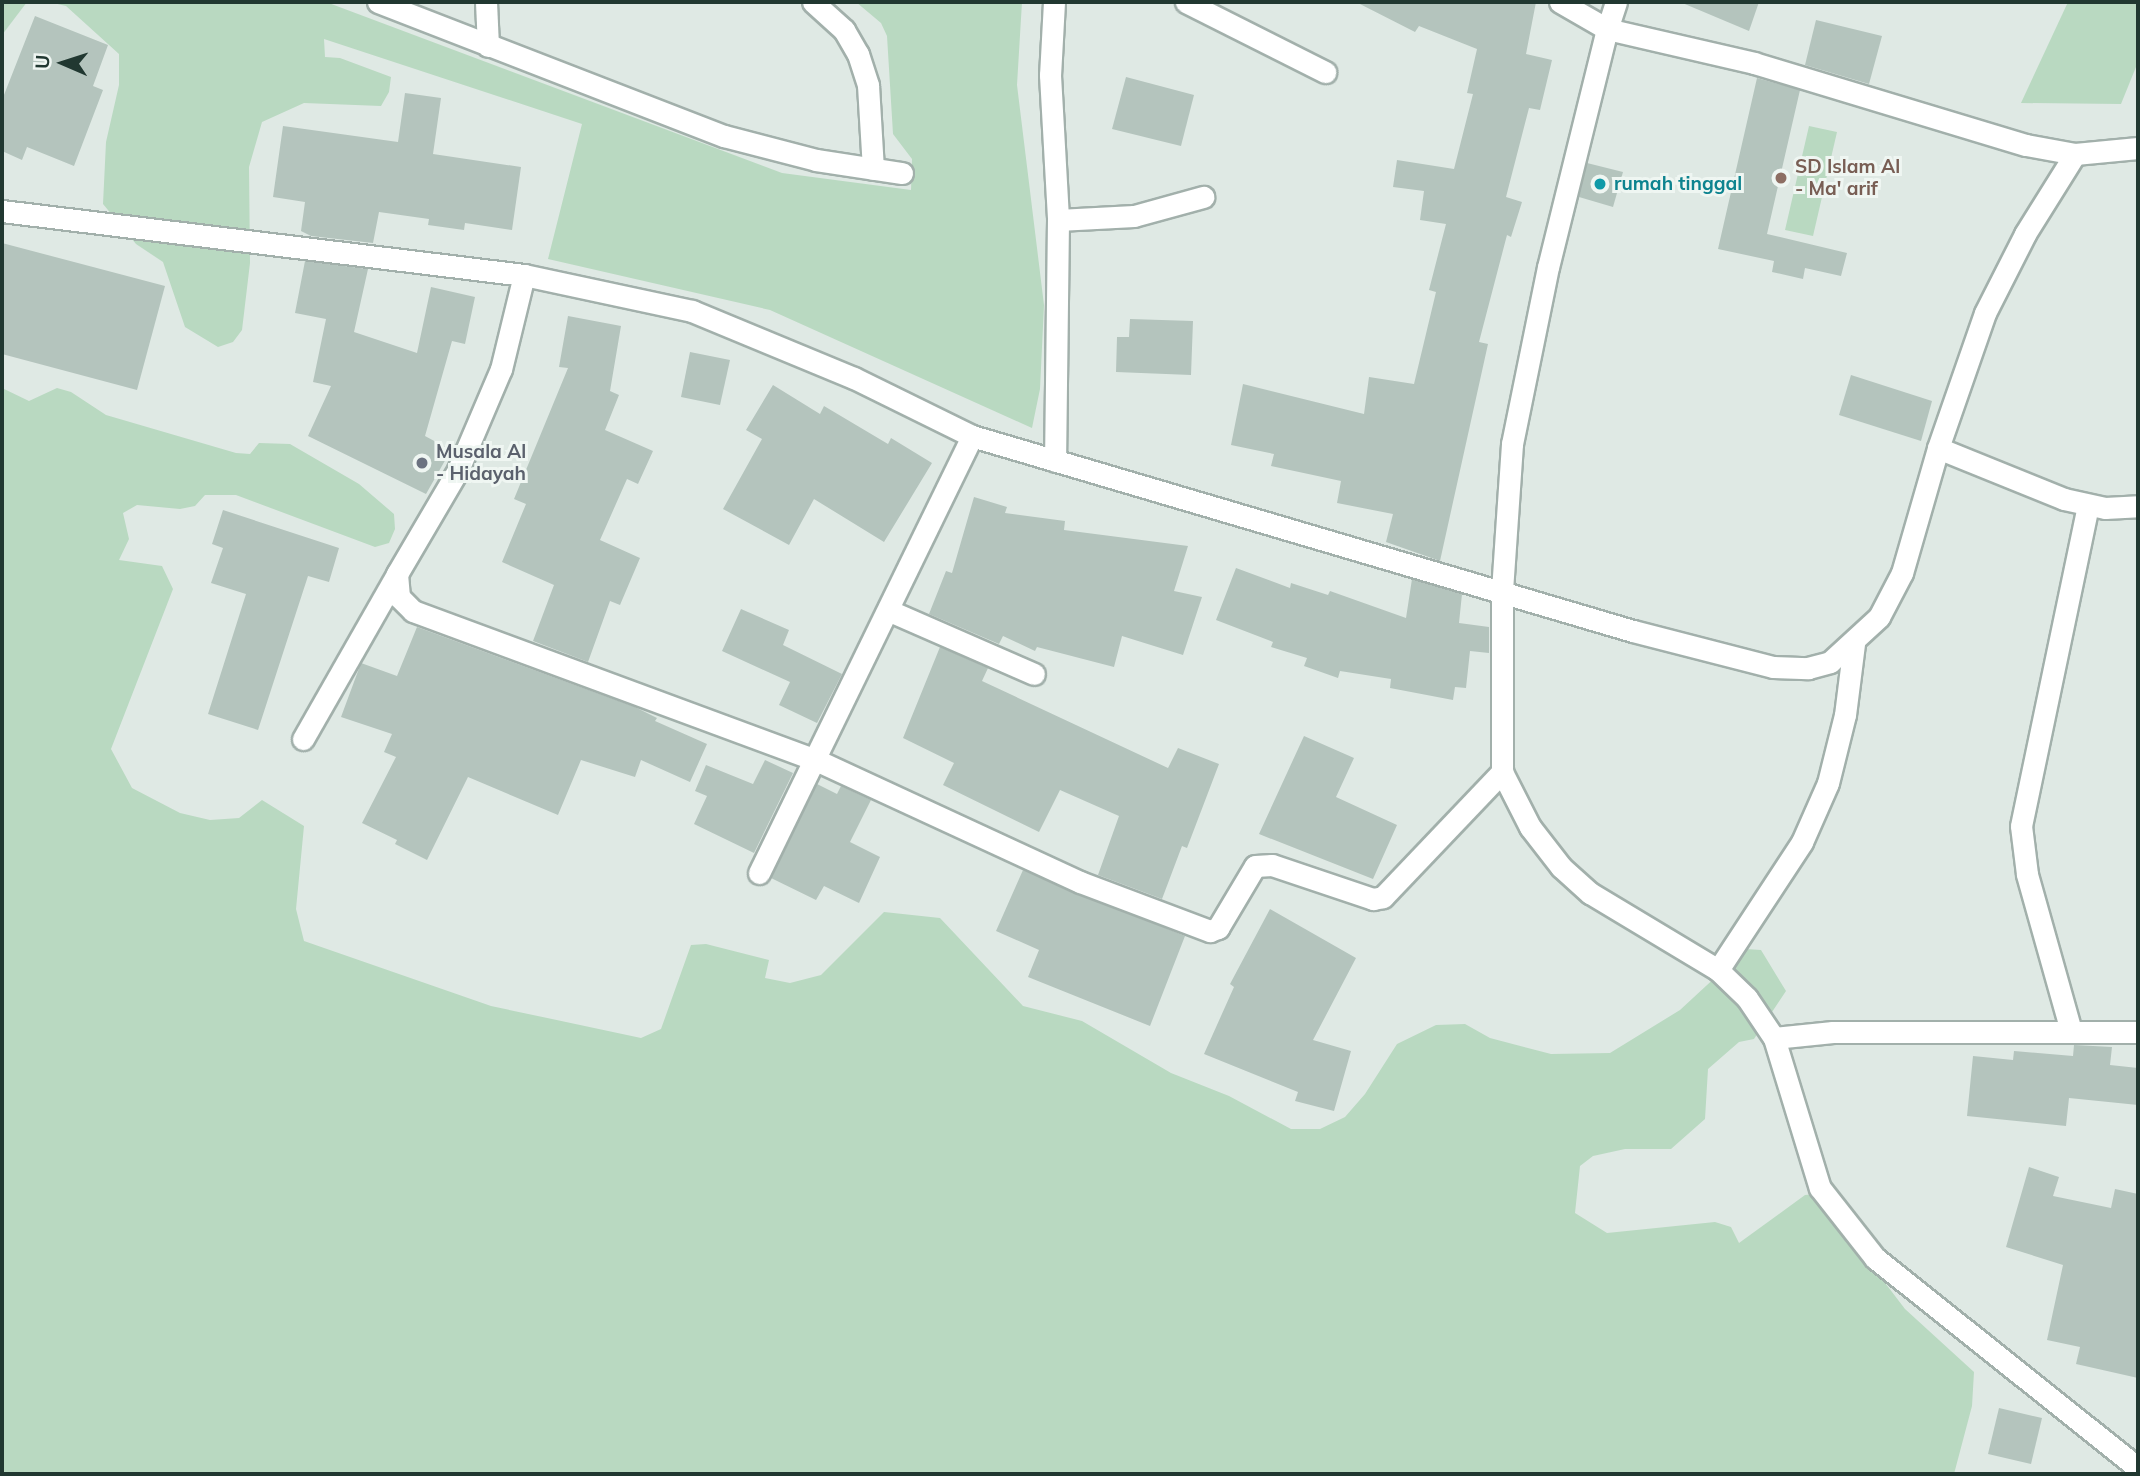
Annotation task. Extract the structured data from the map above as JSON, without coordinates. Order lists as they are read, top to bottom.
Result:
{
  "places": ["SD Islam Al - Ma' arif", "rumah tinggal", "Musala Al - Hidayah"],
  "north": "left"
}
